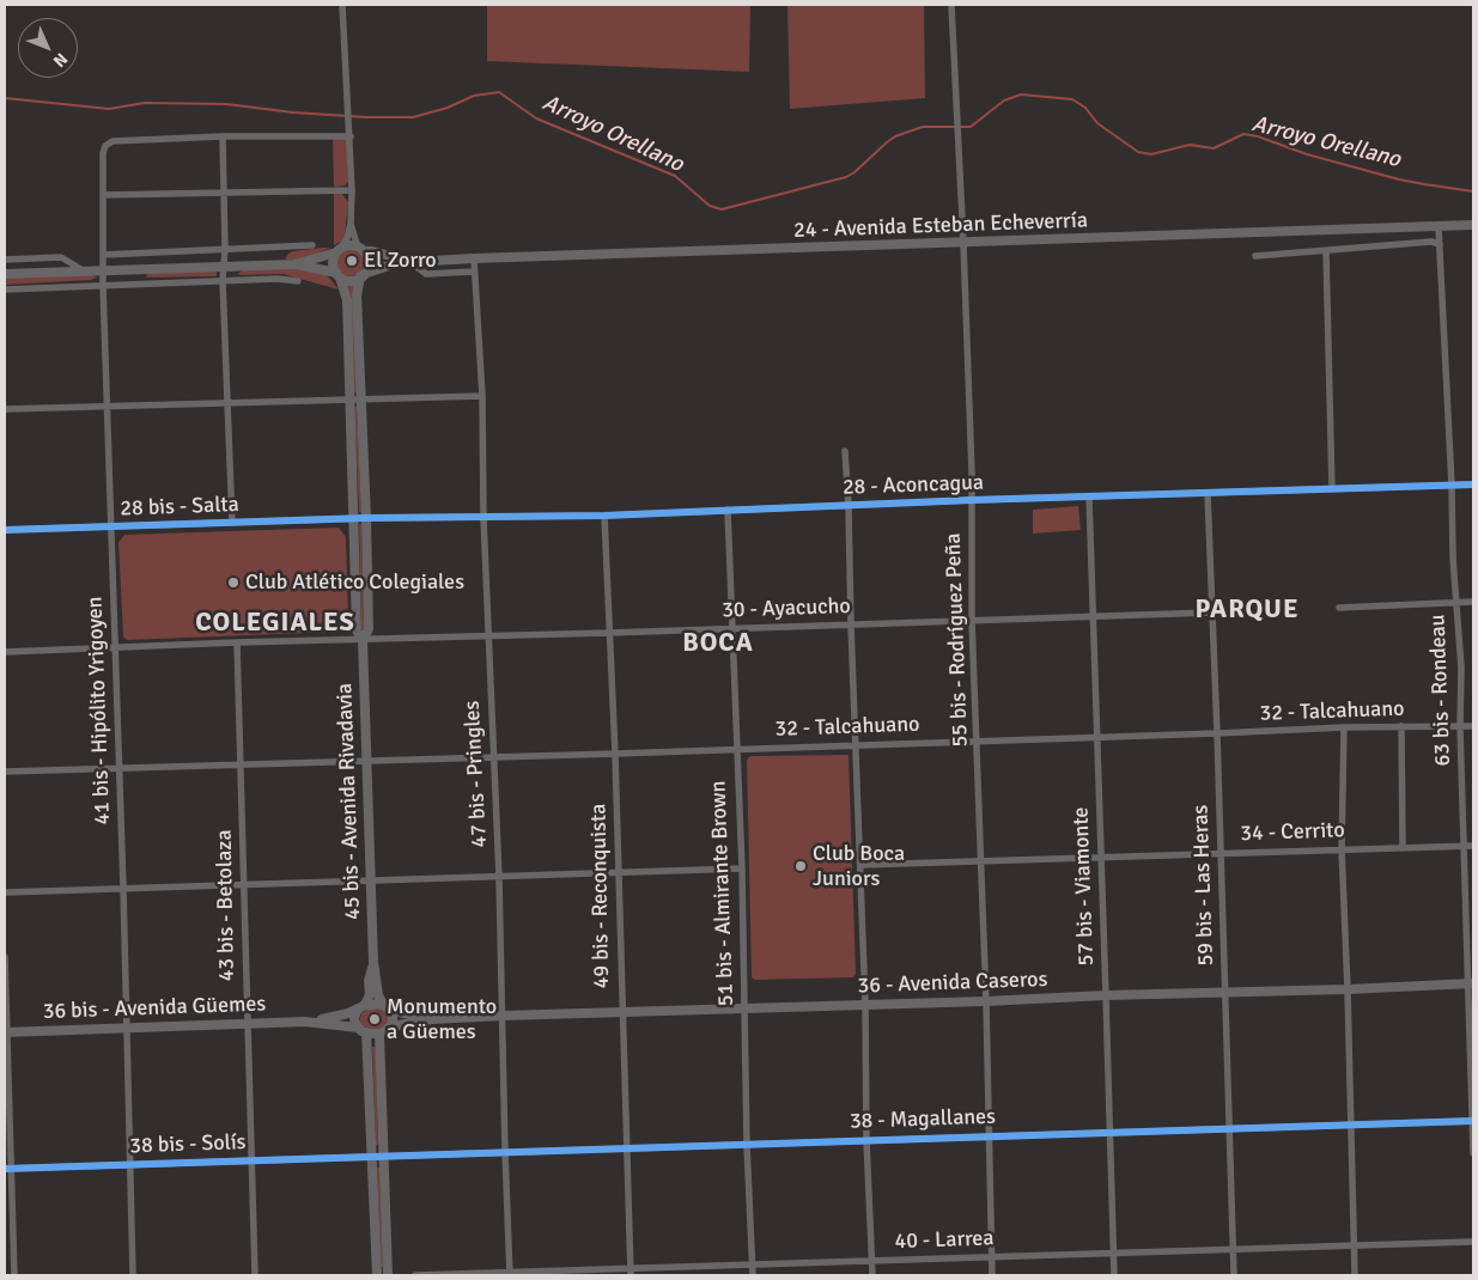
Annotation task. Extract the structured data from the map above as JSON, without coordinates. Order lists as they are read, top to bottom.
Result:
{
  "streets": {
    "main road": [
      "24 - Avenida Esteban Echeverría",
      "45 bis - Avenida Rivadavia",
      "36 - Avenida Caseros",
      "36 bis - Avenida Güemes"
    ],
    "street": [
      "28 - Aconcagua",
      "28 bis - Salta",
      "30 - Ayacucho",
      "55 bis - Rodríguez Peña",
      "63 bis - Rondeau",
      "41 bis - Hipólito Yrigoyen",
      "32 - Talcahuano",
      "47 bis - Pringles",
      "34 - Cerrito",
      "59 bis - Las Heras",
      "57 bis - Viamonte",
      "51 bis - Almirante Brown",
      "49 bis - Reconquista",
      "43 bis - Betolaza",
      "38 - Magallanes",
      "38 bis - Solís",
      "40 - Larrea"
    ]
  },
  "crossings": [
    ["24 - Avenida Esteban Echeverría", "55 bis - Rodríguez Peña"],
    ["24 - Avenida Esteban Echeverría", "63 bis - Rondeau"],
    ["24 - Avenida Esteban Echeverría", "47 bis - Pringles"],
    ["24 - Avenida Esteban Echeverría", "45 bis - Avenida Rivadavia"],
    ["28 - Aconcagua", "28 bis - Salta"],
    ["28 - Aconcagua", "55 bis - Rodríguez Peña"],
    ["28 - Aconcagua", "63 bis - Rondeau"],
    ["28 - Aconcagua", "47 bis - Pringles"],
    ["28 - Aconcagua", "45 bis - Avenida Rivadavia"],
    ["28 - Aconcagua", "59 bis - Las Heras"],
    ["28 - Aconcagua", "57 bis - Viamonte"],
    ["28 - Aconcagua", "51 bis - Almirante Brown"],
    ["28 - Aconcagua", "49 bis - Reconquista"],
    ["28 bis - Salta", "41 bis - Hipólito Yrigoyen"],
    ["28 bis - Salta", "45 bis - Avenida Rivadavia"],
    ["30 - Ayacucho", "55 bis - Rodríguez Peña"],
    ["30 - Ayacucho", "41 bis - Hipólito Yrigoyen"],
    ["30 - Ayacucho", "47 bis - Pringles"],
    ["30 - Ayacucho", "45 bis - Avenida Rivadavia"],
    ["30 - Ayacucho", "59 bis - Las Heras"],
    ["30 - Ayacucho", "57 bis - Viamonte"],
    ["30 - Ayacucho", "51 bis - Almirante Brown"],
    ["30 - Ayacucho", "49 bis - Reconquista"],
    ["30 - Ayacucho", "43 bis - Betolaza"],
    ["55 bis - Rodríguez Peña", "32 - Talcahuano"],
    ["55 bis - Rodríguez Peña", "34 - Cerrito"],
    ["55 bis - Rodríguez Peña", "36 - Avenida Caseros"],
    ["55 bis - Rodríguez Peña", "38 - Magallanes"],
    ["55 bis - Rodríguez Peña", "40 - Larrea"],
    ["63 bis - Rondeau", "32 - Talcahuano"],
    ["63 bis - Rondeau", "34 - Cerrito"],
    ["63 bis - Rondeau", "36 - Avenida Caseros"],
    ["63 bis - Rondeau", "38 - Magallanes"],
    ["41 bis - Hipólito Yrigoyen", "32 - Talcahuano"],
    ["41 bis - Hipólito Yrigoyen", "36 bis - Avenida Güemes"],
    ["41 bis - Hipólito Yrigoyen", "38 bis - Solís"],
    ["32 - Talcahuano", "47 bis - Pringles"],
    ["32 - Talcahuano", "45 bis - Avenida Rivadavia"],
    ["32 - Talcahuano", "59 bis - Las Heras"],
    ["32 - Talcahuano", "57 bis - Viamonte"],
    ["32 - Talcahuano", "51 bis - Almirante Brown"],
    ["32 - Talcahuano", "49 bis - Reconquista"],
    ["32 - Talcahuano", "43 bis - Betolaza"],
    ["47 bis - Pringles", "36 - Avenida Caseros"],
    ["47 bis - Pringles", "38 - Magallanes"],
    ["47 bis - Pringles", "40 - Larrea"],
    ["45 bis - Avenida Rivadavia", "36 - Avenida Caseros"],
    ["45 bis - Avenida Rivadavia", "36 bis - Avenida Güemes"],
    ["34 - Cerrito", "59 bis - Las Heras"],
    ["34 - Cerrito", "57 bis - Viamonte"],
    ["59 bis - Las Heras", "36 - Avenida Caseros"],
    ["59 bis - Las Heras", "38 - Magallanes"],
    ["59 bis - Las Heras", "40 - Larrea"],
    ["57 bis - Viamonte", "36 - Avenida Caseros"],
    ["57 bis - Viamonte", "38 - Magallanes"],
    ["57 bis - Viamonte", "40 - Larrea"],
    ["51 bis - Almirante Brown", "36 - Avenida Caseros"],
    ["51 bis - Almirante Brown", "38 - Magallanes"],
    ["51 bis - Almirante Brown", "40 - Larrea"],
    ["49 bis - Reconquista", "36 - Avenida Caseros"],
    ["49 bis - Reconquista", "38 - Magallanes"],
    ["49 bis - Reconquista", "40 - Larrea"],
    ["43 bis - Betolaza", "36 bis - Avenida Güemes"],
    ["43 bis - Betolaza", "38 bis - Solís"],
    ["36 - Avenida Caseros", "36 bis - Avenida Güemes"],
    ["38 - Magallanes", "38 bis - Solís"]
  ],
  "districts": ["PARQUE", "COLEGIALES", "BOCA"],
  "water": ["Arroyo Orellano"],
  "places": [
    "El Zorro",
    "Club Atlético Colegiales",
    "Club Boca Juniors",
    "Monumento a Güemes"
  ],
  "north": "bottom right"
}
